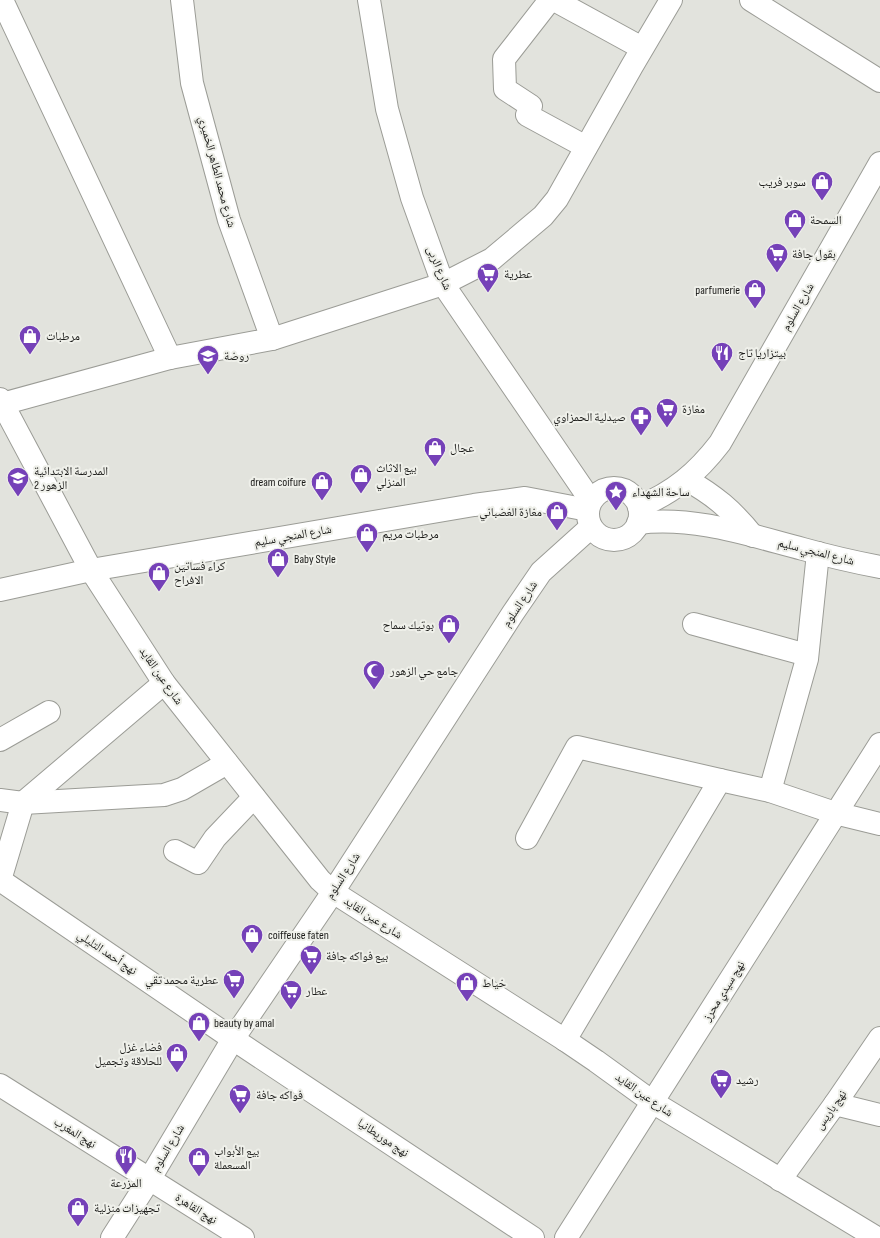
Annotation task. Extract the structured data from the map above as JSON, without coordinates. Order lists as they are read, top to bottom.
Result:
{
  "streets": {
    "street": [
      "شارع محمد الطاهر الخميري",
      "شارع الربى",
      "شارع السلوم",
      "شارع المنجي سليم",
      "شارع عين القايد",
      "نهج أحمد التليلي",
      "نهج سيدي محرز",
      "نهج باريس",
      "نهج المغرب",
      "نهج موريطانيا",
      "نهج القاهرة"
    ]
  },
  "crossings": [
    ["شارع الربى", "شارع السلوم"],
    ["شارع الربى", "شارع المنجي سليم"],
    ["شارع السلوم", "شارع المنجي سليم"],
    ["شارع السلوم", "شارع عين القايد"],
    ["شارع السلوم", "نهج أحمد التليلي"],
    ["شارع السلوم", "نهج المغرب"],
    ["شارع السلوم", "نهج موريطانيا"],
    ["شارع السلوم", "نهج القاهرة"],
    ["شارع المنجي سليم", "شارع عين القايد"],
    ["شارع عين القايد", "نهج سيدي محرز"],
    ["شارع عين القايد", "نهج باريس"],
    ["نهج أحمد التليلي", "نهج موريطانيا"],
    ["نهج المغرب", "نهج القاهرة"]
  ],
  "places": {
    "shop": [
      "سوبر فريب",
      "السمحة",
      "parfumerie",
      "مرطبات",
      "عجال",
      "بيع الاثاث المنزلي",
      "dream coifure",
      "مغازة الغضباني",
      "مرطبات مريم",
      "Baby Style",
      "كراء فساتين الافراح",
      "بوتيك سماح",
      "coiffeuse faten",
      "خياط",
      "beauty by amal",
      "فضاء غزل للحلاقة وتجميل",
      "بيع الأبواب المسعملة",
      "تجهيزات منزلية"
    ],
    "supermarket": [
      "بقول جافة",
      "عطرية",
      "مغازة",
      "بيع فواكه جافة",
      "عطرية محمد تقي",
      "عطار",
      "رشيد",
      "فواكه جافة"
    ],
    "restaurant": ["بيتزاريا تاج", "المزرعة"],
    "school or university": ["روضة", "المدرسة الابتدائية الزهور 2"],
    "pharmacy": ["صيدلية الحمزاوي"],
    "place": ["ساحة الشهداء"],
    "mosque": ["جامع حي الزهور"]
  }
}
